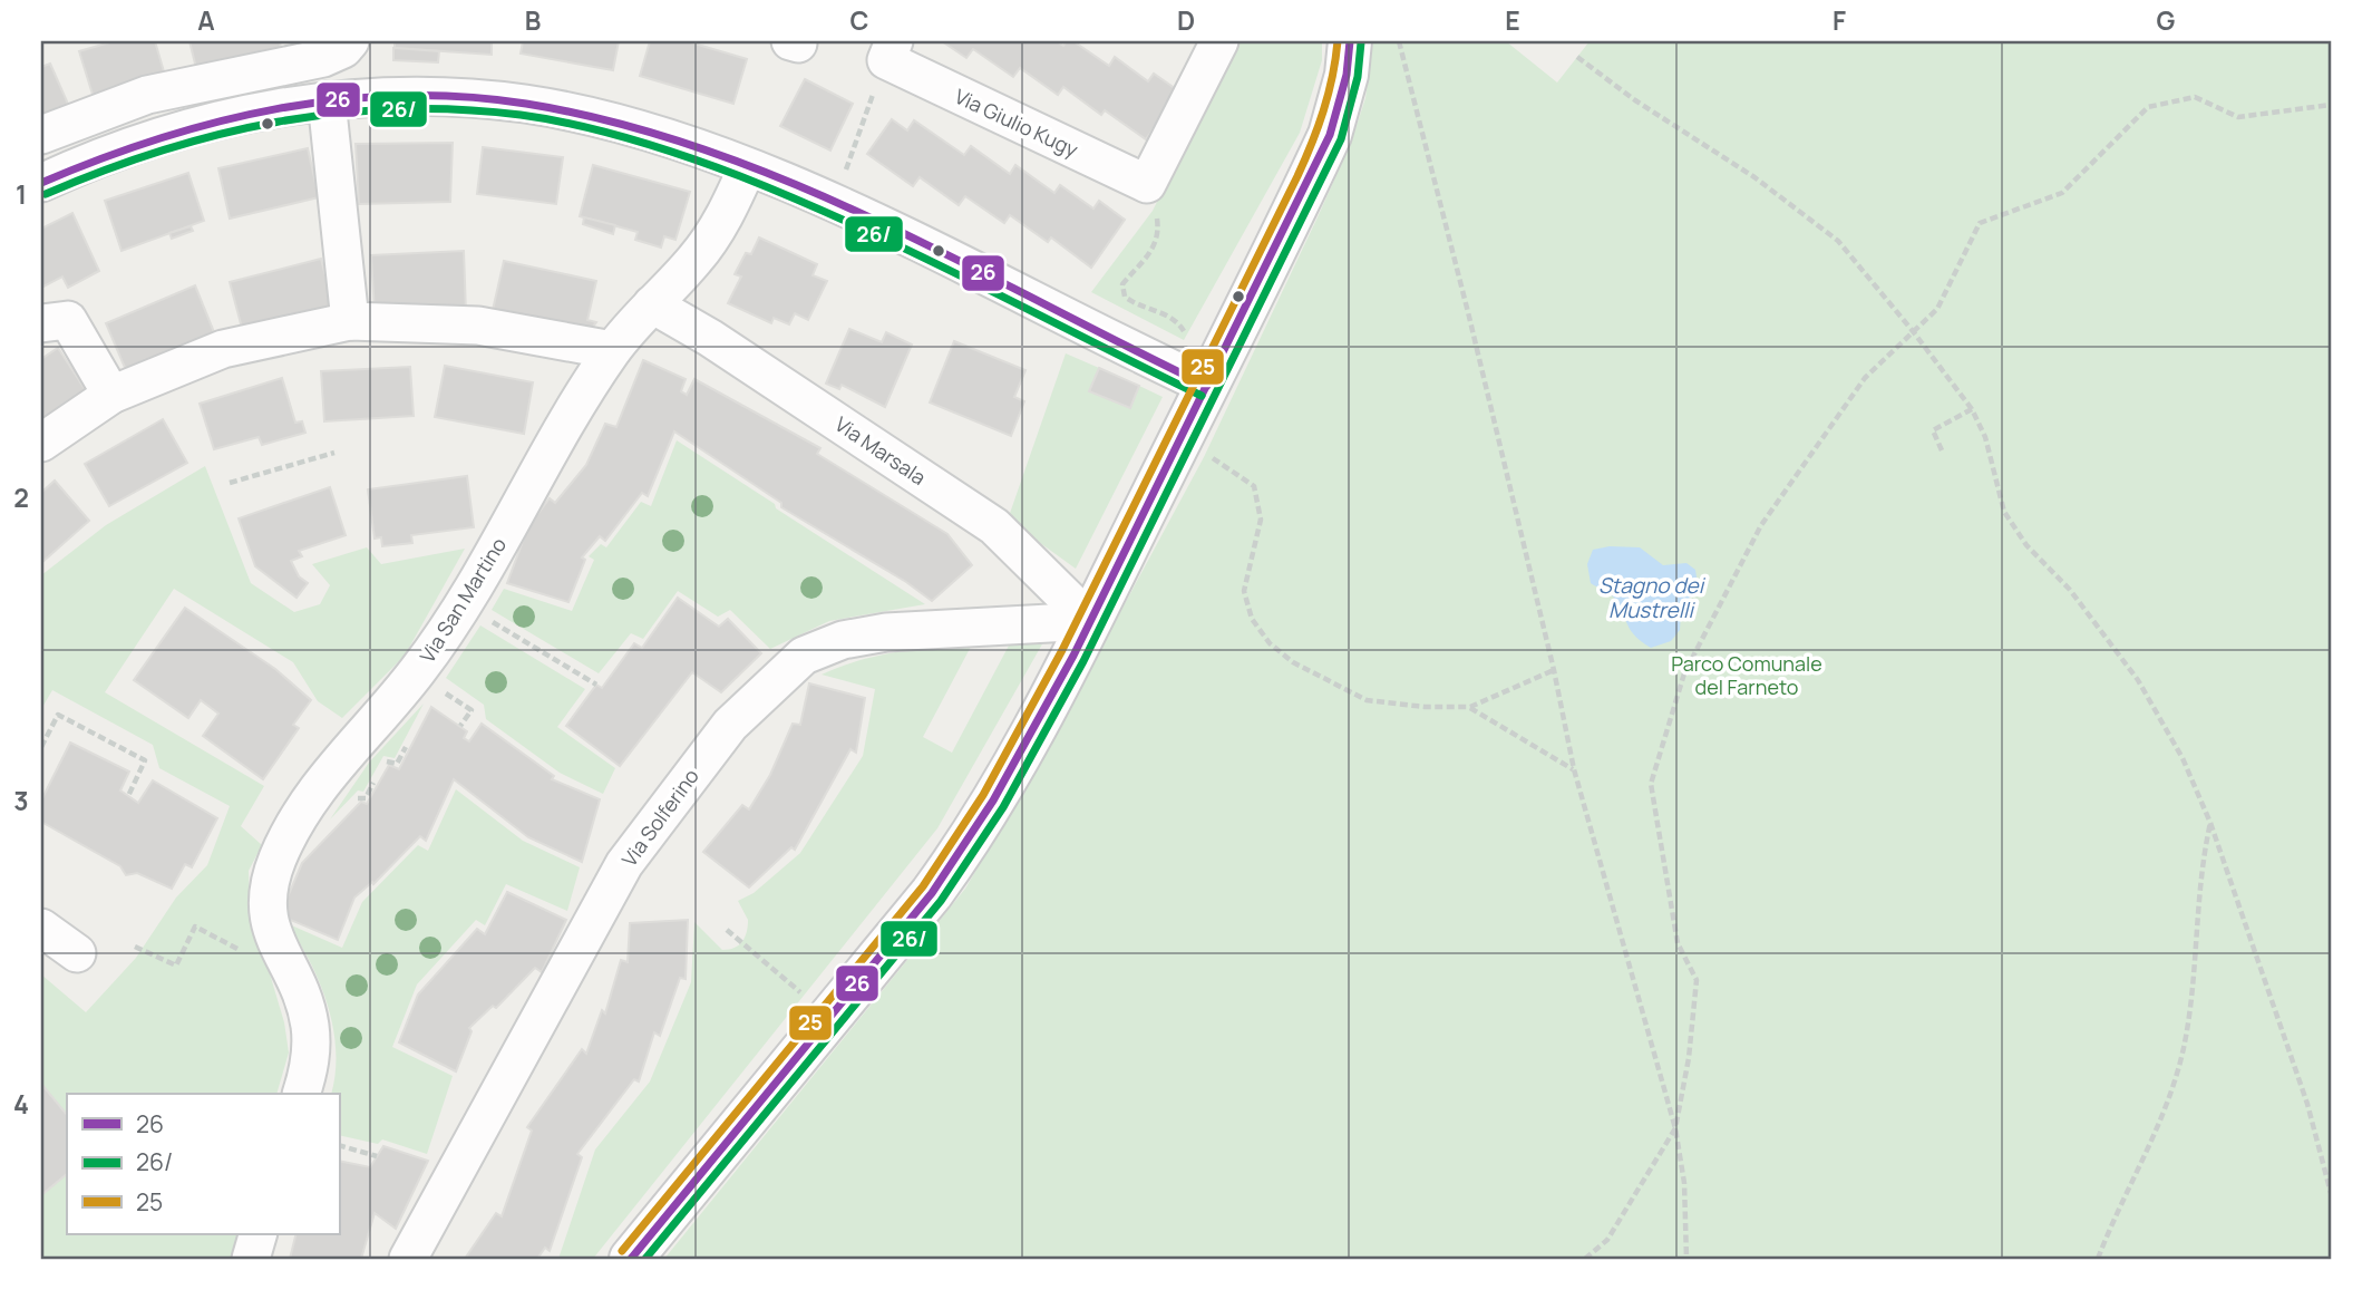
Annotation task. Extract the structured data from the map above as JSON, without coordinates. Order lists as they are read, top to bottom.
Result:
{
  "streets": {
    "street": [
      "Via Giulio Kugy",
      "Via Marsala",
      "Via San Martino",
      "Via Solferino"
    ]
  },
  "crossings": [
    ["Via Marsala", "Via San Martino"],
    ["Via Marsala", "Via Solferino"]
  ],
  "water": ["Stagno dei Mustrelli"],
  "parks": ["Parco Comunale del Farneto"],
  "lines": ["transit line 26", "transit line 25", "transit line 26/"],
  "legend": ["26", "26/", "25"],
  "grid": {
    "columns": [
      "A",
      "B",
      "C",
      "D",
      "E",
      "F",
      "G"
    ],
    "rows": [
      "1",
      "2",
      "3",
      "4"
    ]
  }
}
